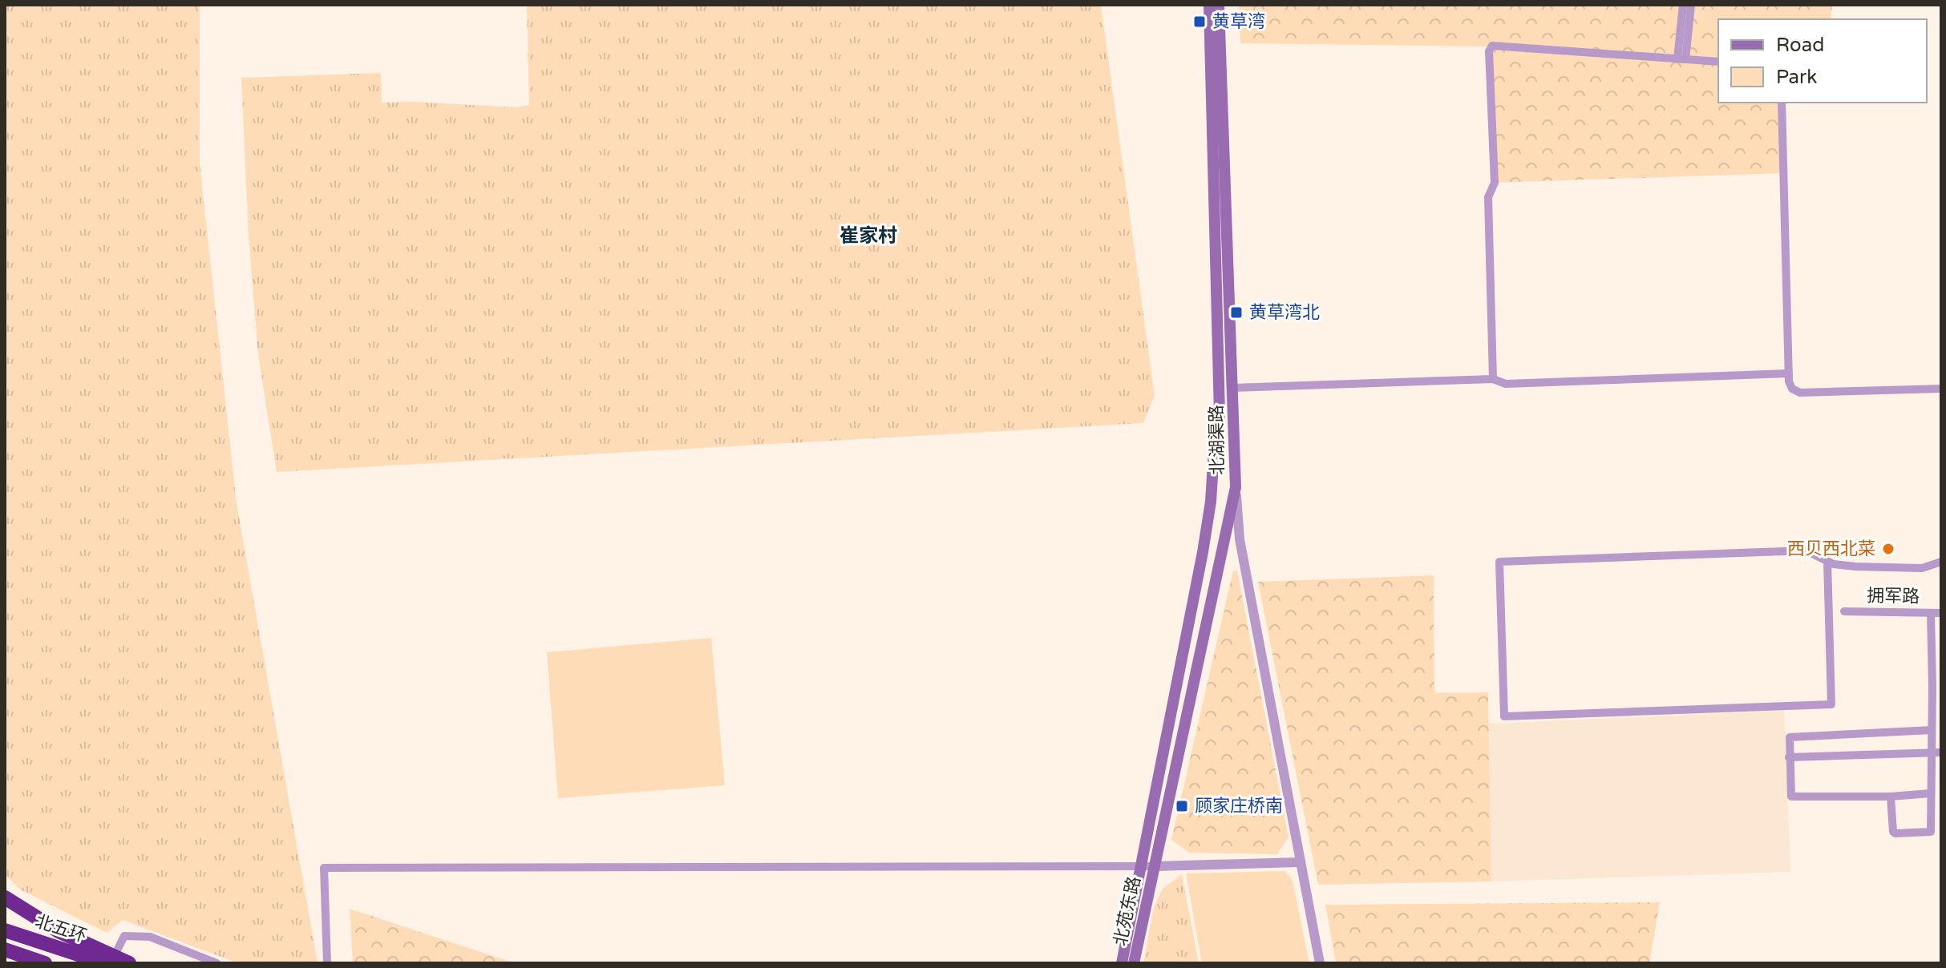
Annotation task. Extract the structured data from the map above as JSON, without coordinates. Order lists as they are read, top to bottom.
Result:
{
  "streets": {
    "highway": ["北五环"],
    "main road": ["北湖渠路", "北苑东路"],
    "street": ["拥军路"]
  },
  "crossings": [
    ["北湖渠路", "北苑东路"]
  ],
  "districts": ["崔家村"],
  "places": {
    "transit": ["黄草湾", "黄草湾北", "顾家庄桥南"],
    "other": ["西贝西北菜"]
  },
  "legend": ["Road", "Park"]
}
